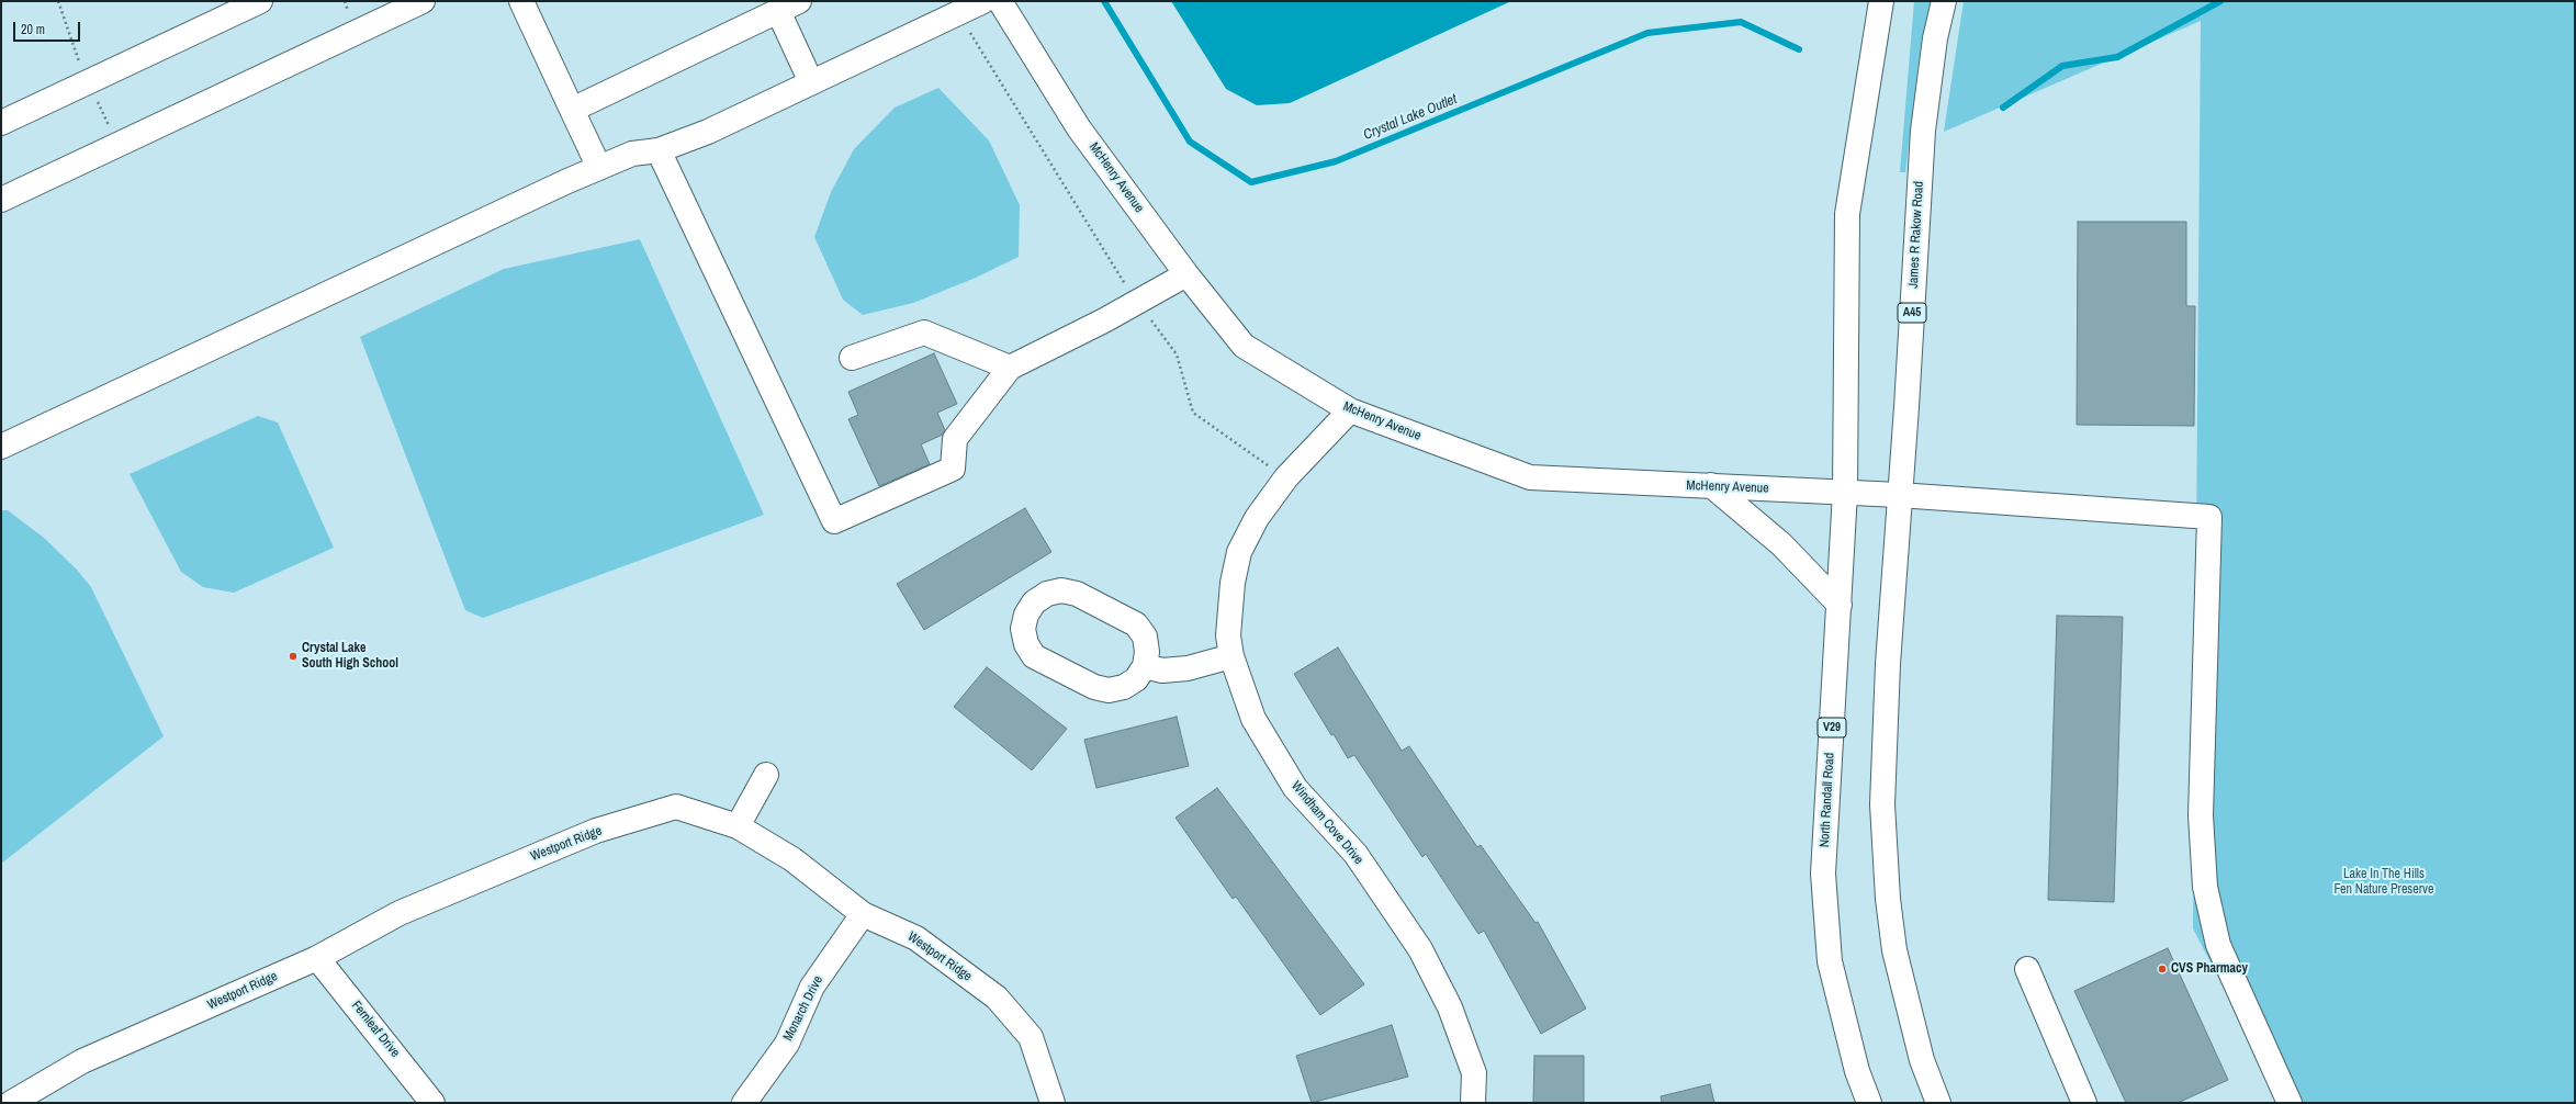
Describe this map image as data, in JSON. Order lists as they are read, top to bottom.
{
  "streets": {
    "street": [
      "McHenry Avenue",
      "James R Rakow Road",
      "A45",
      "V29",
      "North Randall Road",
      "Windham Cove Drive",
      "Westport Ridge",
      "Monarch Drive",
      "Fernleaf Drive"
    ]
  },
  "crossings": [
    ["McHenry Avenue", "James R Rakow Road"],
    ["McHenry Avenue", "North Randall Road"],
    ["McHenry Avenue", "Windham Cove Drive"],
    ["Westport Ridge", "Monarch Drive"],
    ["Westport Ridge", "Fernleaf Drive"]
  ],
  "water": ["Crystal Lake Outlet"],
  "parks": ["Lake In The Hills Fen Nature Preserve"],
  "places": ["Crystal Lake South High School", "CVS Pharmacy"],
  "scale_bar": "20 m"
}
